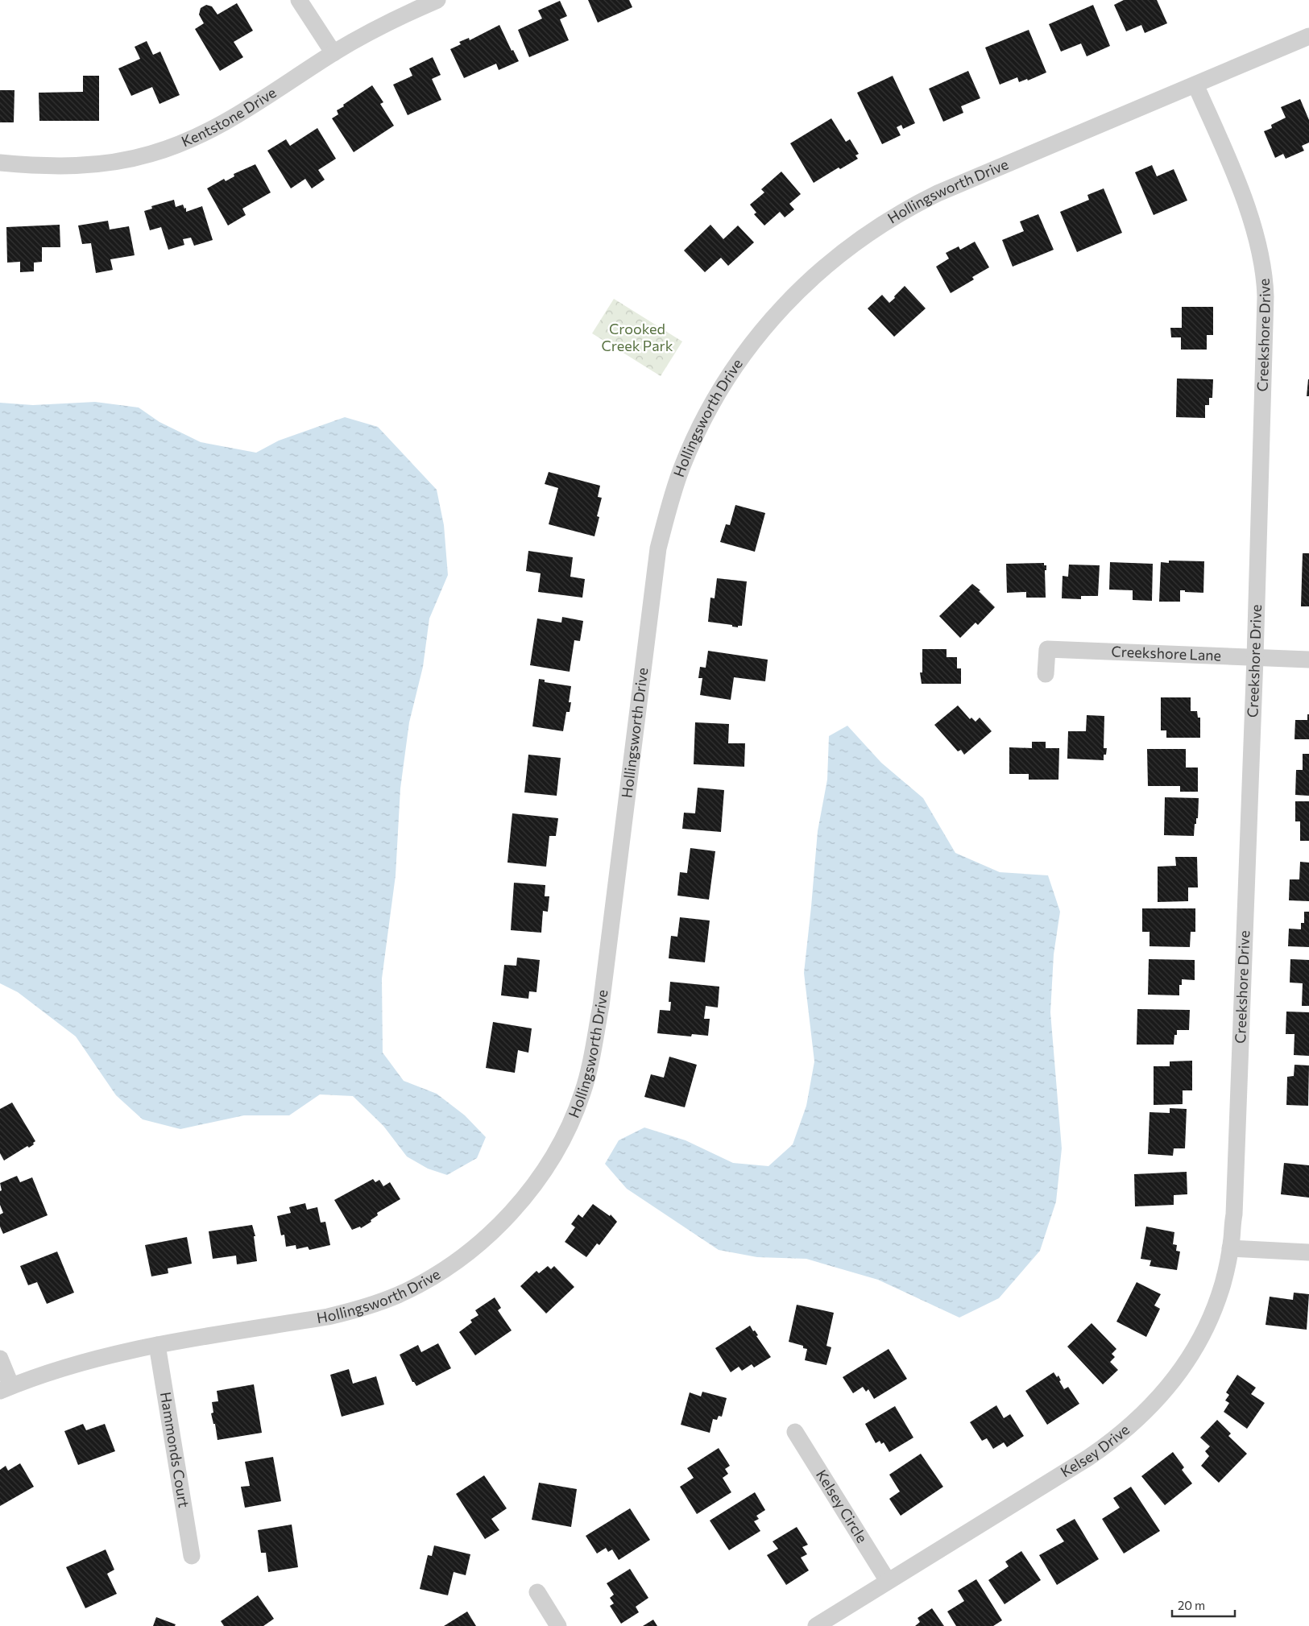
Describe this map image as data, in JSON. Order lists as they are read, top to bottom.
{
  "streets": {
    "street": [
      "Kentstone Drive",
      "Hollingsworth Drive",
      "Creekshore Drive",
      "Creekshore Lane",
      "Hammonds Court",
      "Kelsey Drive",
      "Kelsey Circle"
    ]
  },
  "crossings": [
    ["Hollingsworth Drive", "Creekshore Drive"],
    ["Hollingsworth Drive", "Hammonds Court"],
    ["Creekshore Drive", "Creekshore Lane"],
    ["Creekshore Drive", "Kelsey Drive"],
    ["Kelsey Drive", "Kelsey Circle"]
  ],
  "parks": ["Crooked Creek Park"],
  "scale_bar": "20 m"
}
